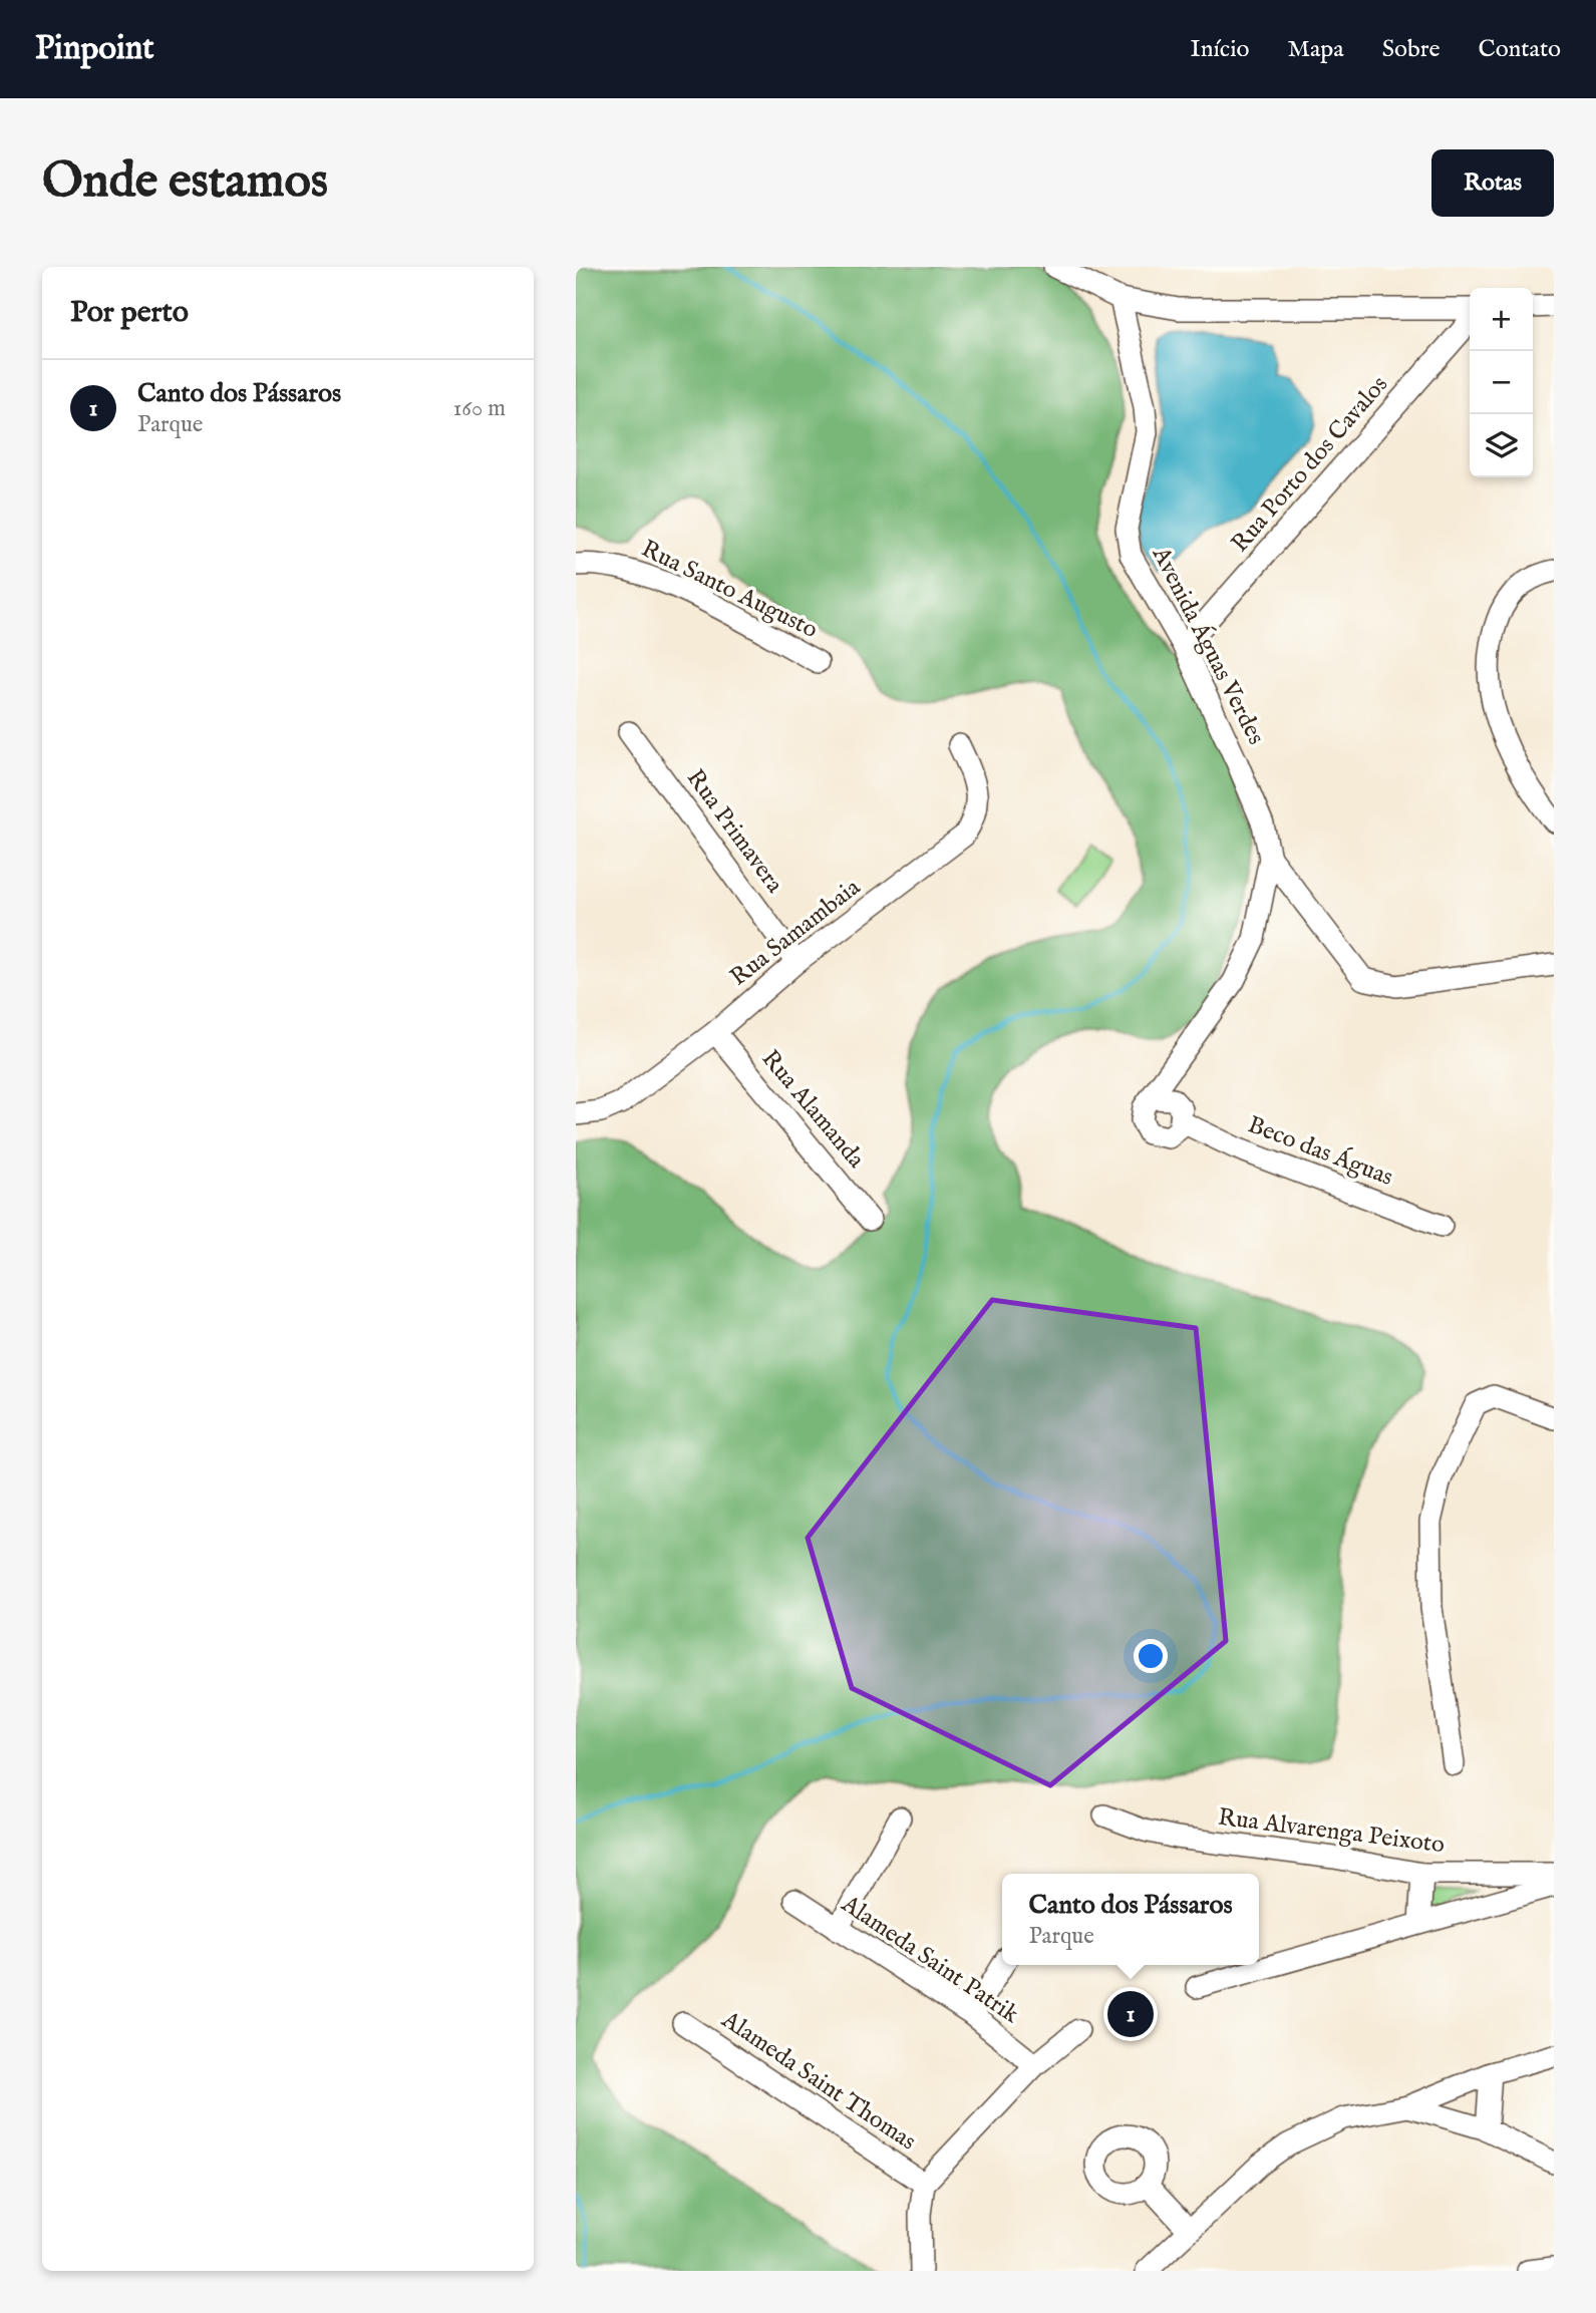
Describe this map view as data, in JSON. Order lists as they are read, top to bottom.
{
  "streets": {
    "street": [
      "Rua Porto dos Cavalos",
      "Rua Santo Augusto",
      "Avenida Águas Verdes",
      "Rua Primavera",
      "Rua Samambaia",
      "Rua Alamanda",
      "Beco das Águas",
      "Rua Alvarenga Peixoto",
      "Alameda Saint Patrik",
      "Alameda Saint Thomas"
    ]
  },
  "crossings": [
    ["Rua Porto dos Cavalos", "Avenida Águas Verdes"],
    ["Avenida Águas Verdes", "Beco das Águas"],
    ["Rua Primavera", "Rua Samambaia"],
    ["Rua Samambaia", "Rua Alamanda"]
  ],
  "page": {
    "header": "Pinpoint",
    "nav": [
      "Início",
      "Mapa",
      "Sobre",
      "Contato"
    ],
    "buttons": "Rotas",
    "title": "Onde estamos",
    "heading": "Por perto",
    "map_buttons": ["+", "−"],
    "list": [
      {
        "mark": "1",
        "name": "Canto dos Pássaros",
        "note": "Parque",
        "value": "160 m"
      }
    ],
    "popup": ["Canto dos Pássaros", "Parque"],
    "pins": "1"
  }
}
